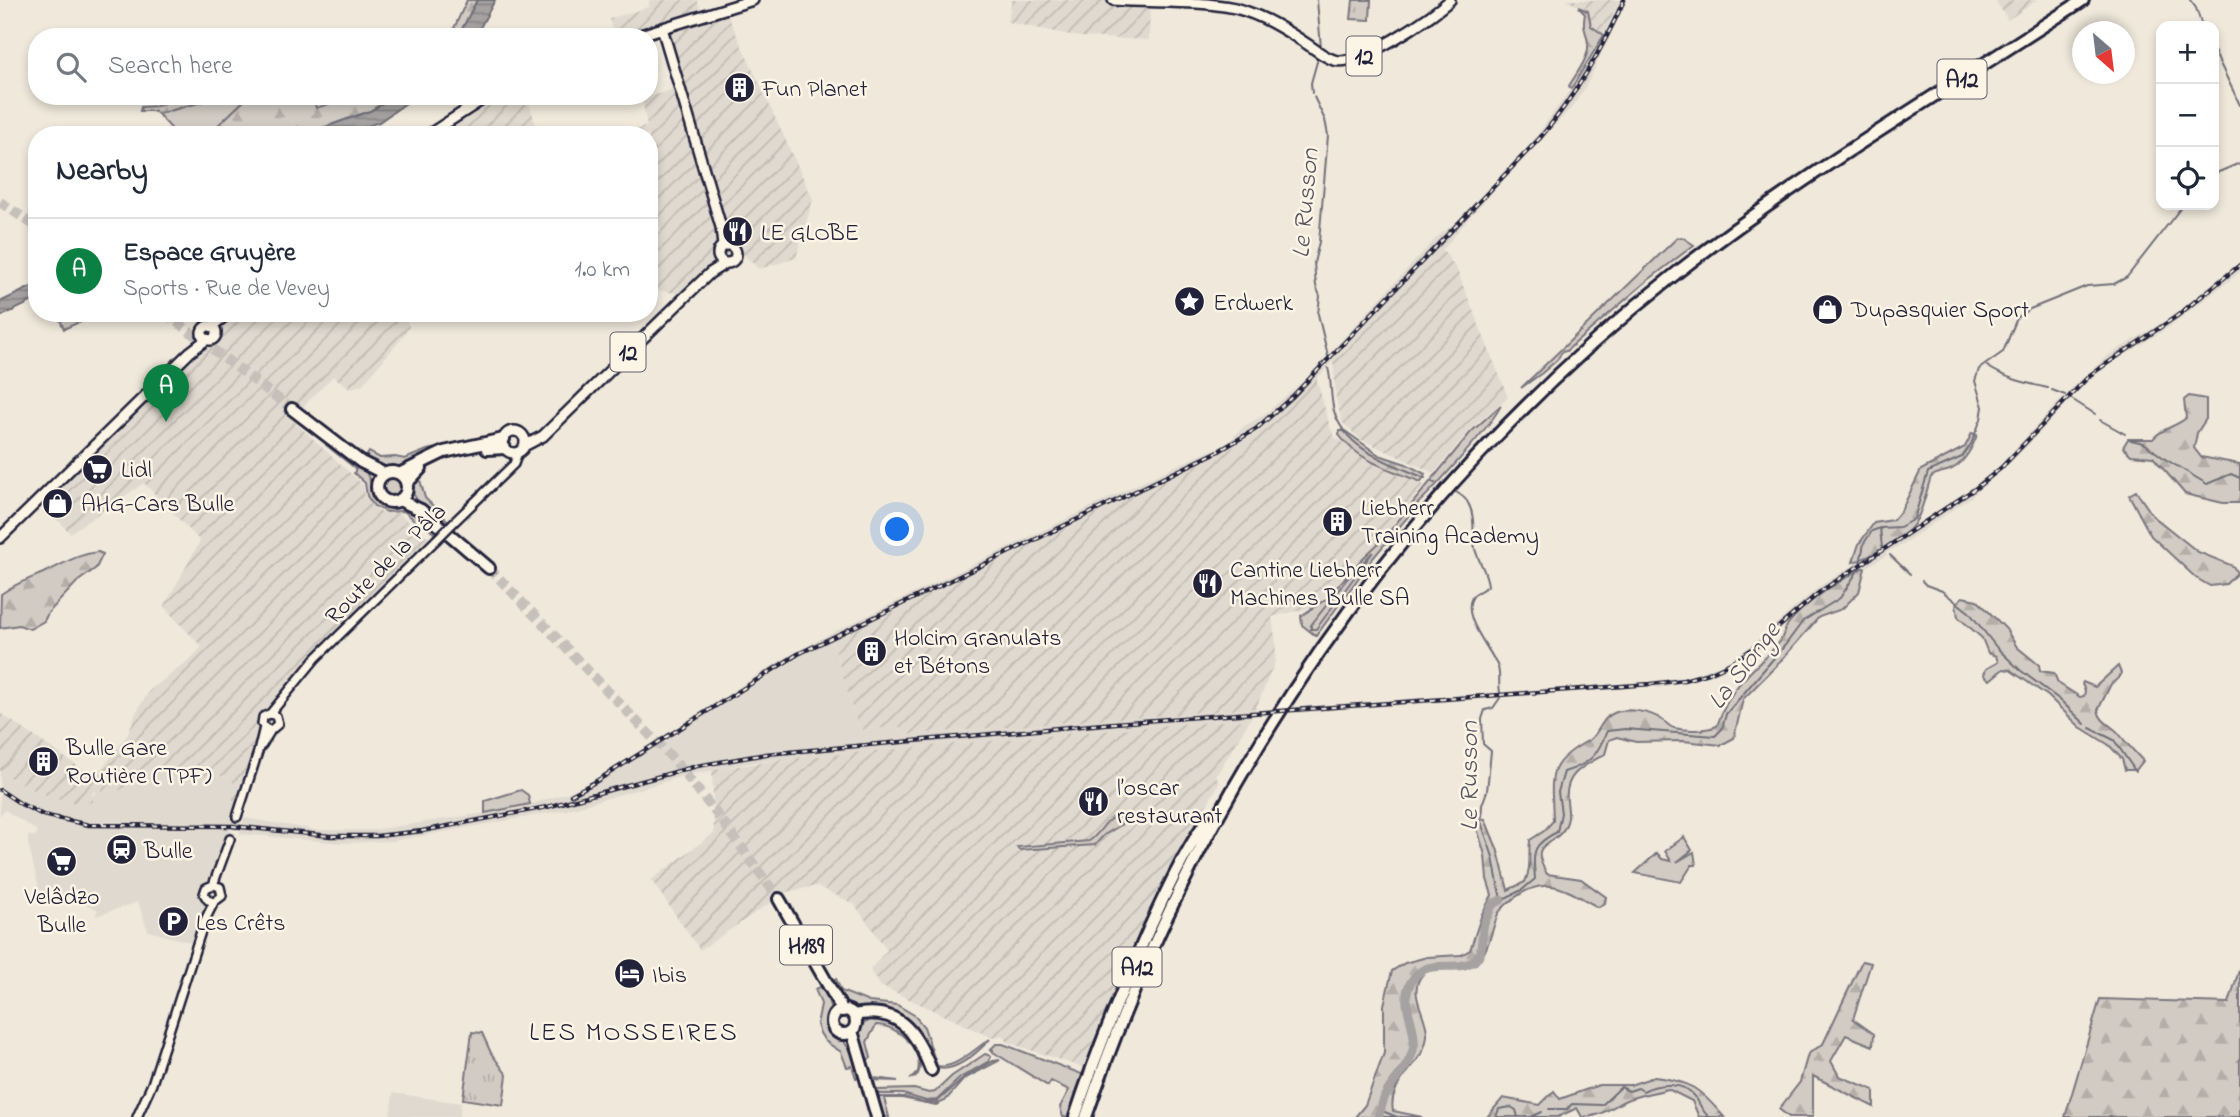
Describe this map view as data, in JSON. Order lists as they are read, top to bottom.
{
  "streets": {
    "highway": ["12", "A12", "H189"],
    "street": ["Route de la Pâla"]
  },
  "crossings": [
    ["12", "Route de la Pâla"]
  ],
  "districts": ["LES MOSSEIRES"],
  "water": ["Le Russon", "La Sionge"],
  "places": {
    "building": [
      "Fun Planet",
      "Liebherr Training Academy",
      "Holcim Granulats et Bétons",
      "Bulle Gare Routière (TPF)"
    ],
    "restaurant": ["LE GLOBE", "Cantine Liebherr Machines Bulle SA", "l’oscar restaurant"],
    "place": ["Erdwerk"],
    "shop": ["Dupasquier Sport", "AHG-Cars Bulle"],
    "supermarket": ["Lidl", "Velâdzo Bulle"],
    "station": ["Bulle"],
    "parking": ["Les Crêts"],
    "hotel": ["Ibis"]
  },
  "north": "bottom right",
  "page": {
    "map_buttons": ["+", "−"],
    "search": "Search here",
    "heading": "Nearby",
    "list": [
      {
        "mark": "A",
        "name": "Espace Gruyère",
        "note": "Sports · Rue de Vevey",
        "value": "1.0 km"
      }
    ],
    "pins": "A"
  }
}
